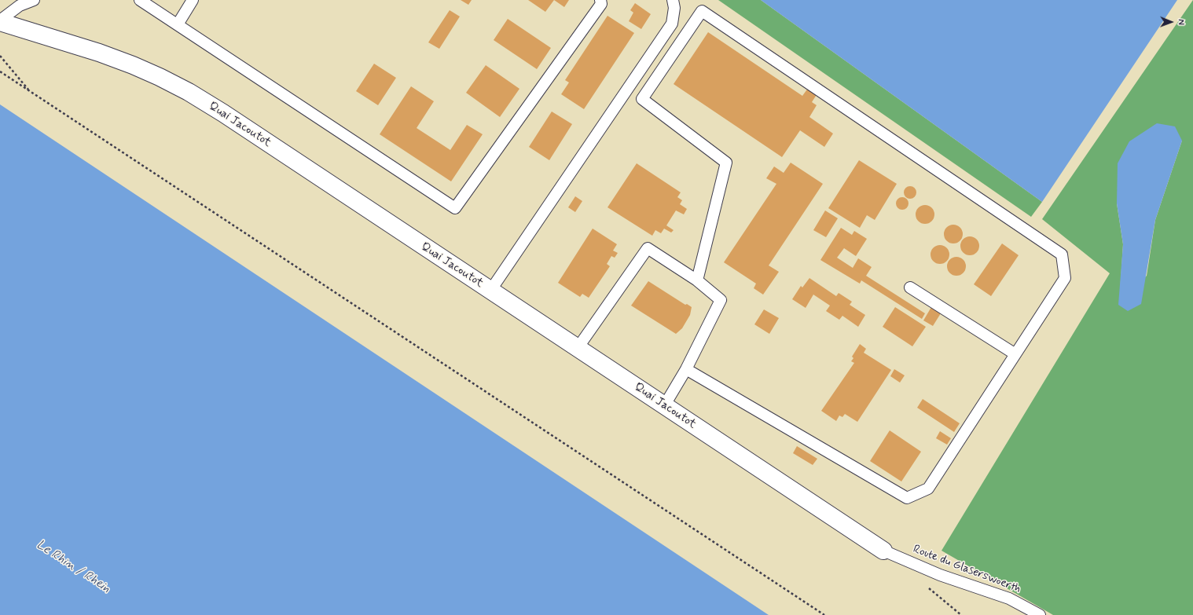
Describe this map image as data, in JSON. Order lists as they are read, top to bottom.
{
  "streets": {
    "street": ["Quai Jacoutot"],
    "lane": ["Route du Glaserswoerth"]
  },
  "crossings": [
    ["Quai Jacoutot", "Route du Glaserswoerth"]
  ],
  "water": ["Le Rhin / Rhein"],
  "north": "right"
}
